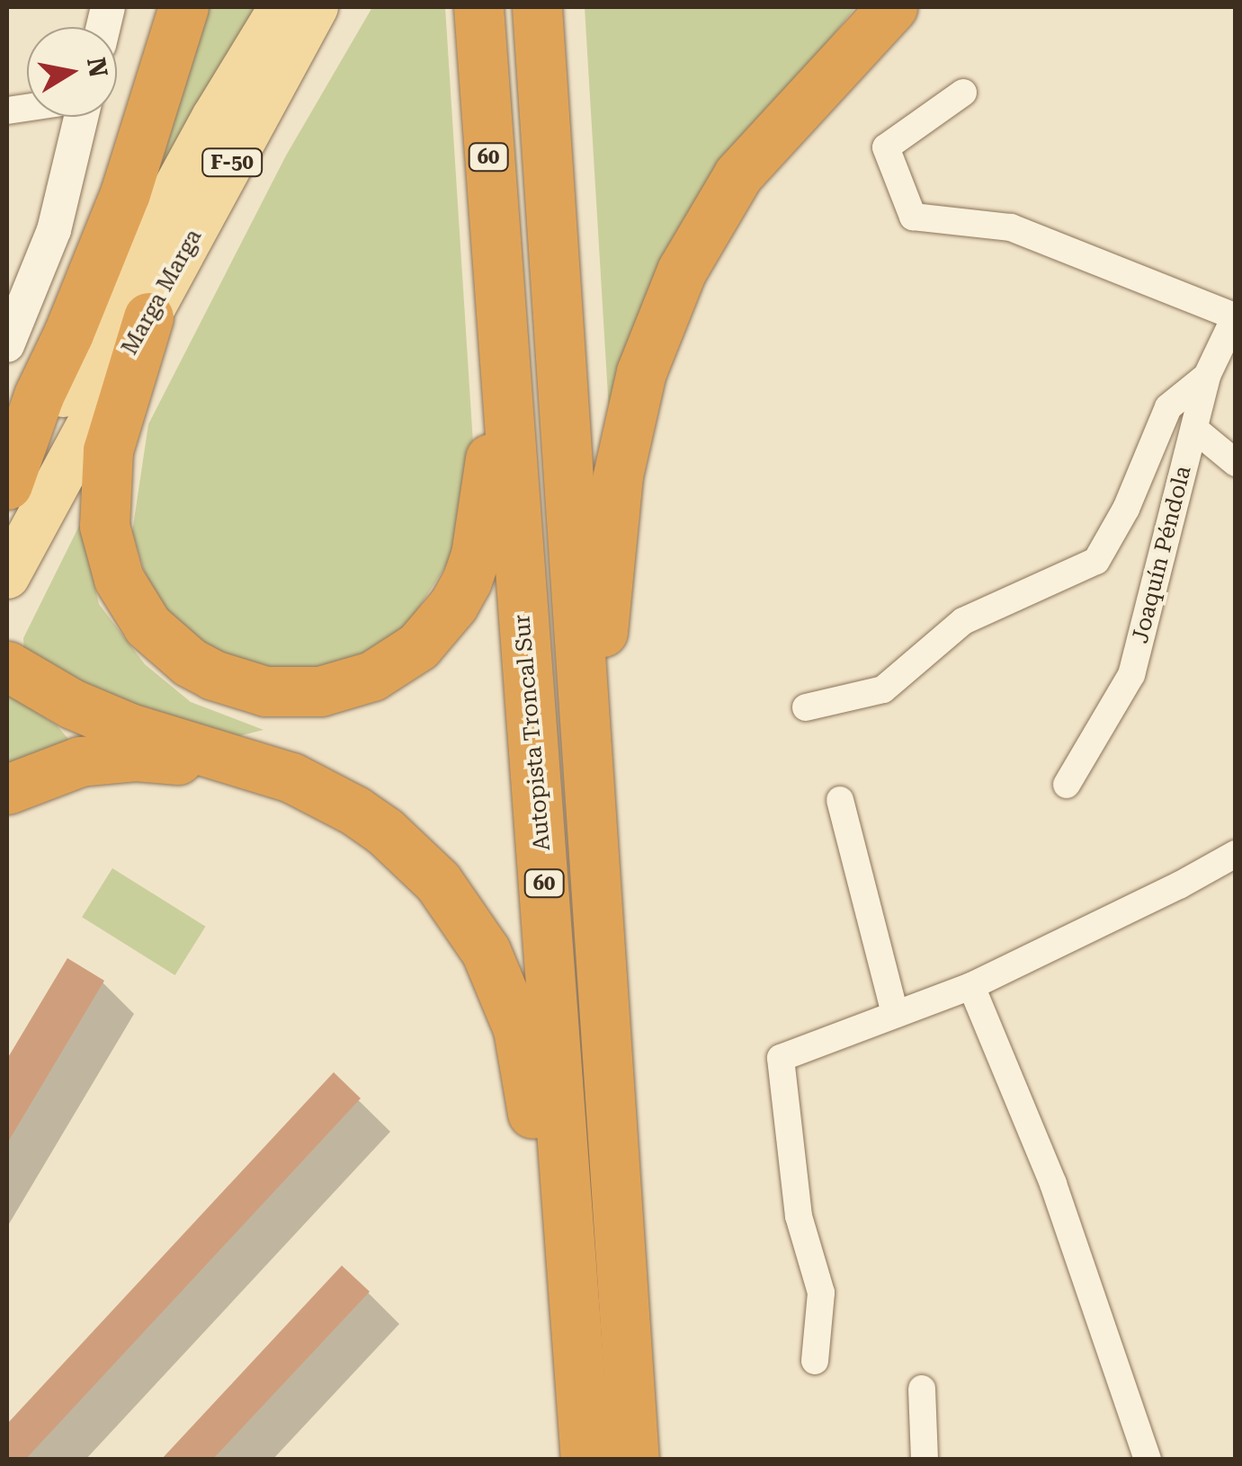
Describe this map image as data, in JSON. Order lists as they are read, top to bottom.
{
  "streets": {
    "highway": ["60", "Autopista Troncal Sur"],
    "main road": ["F-50", "Marga Marga"],
    "street": ["Joaquín Péndola"]
  },
  "north": "right"
}
